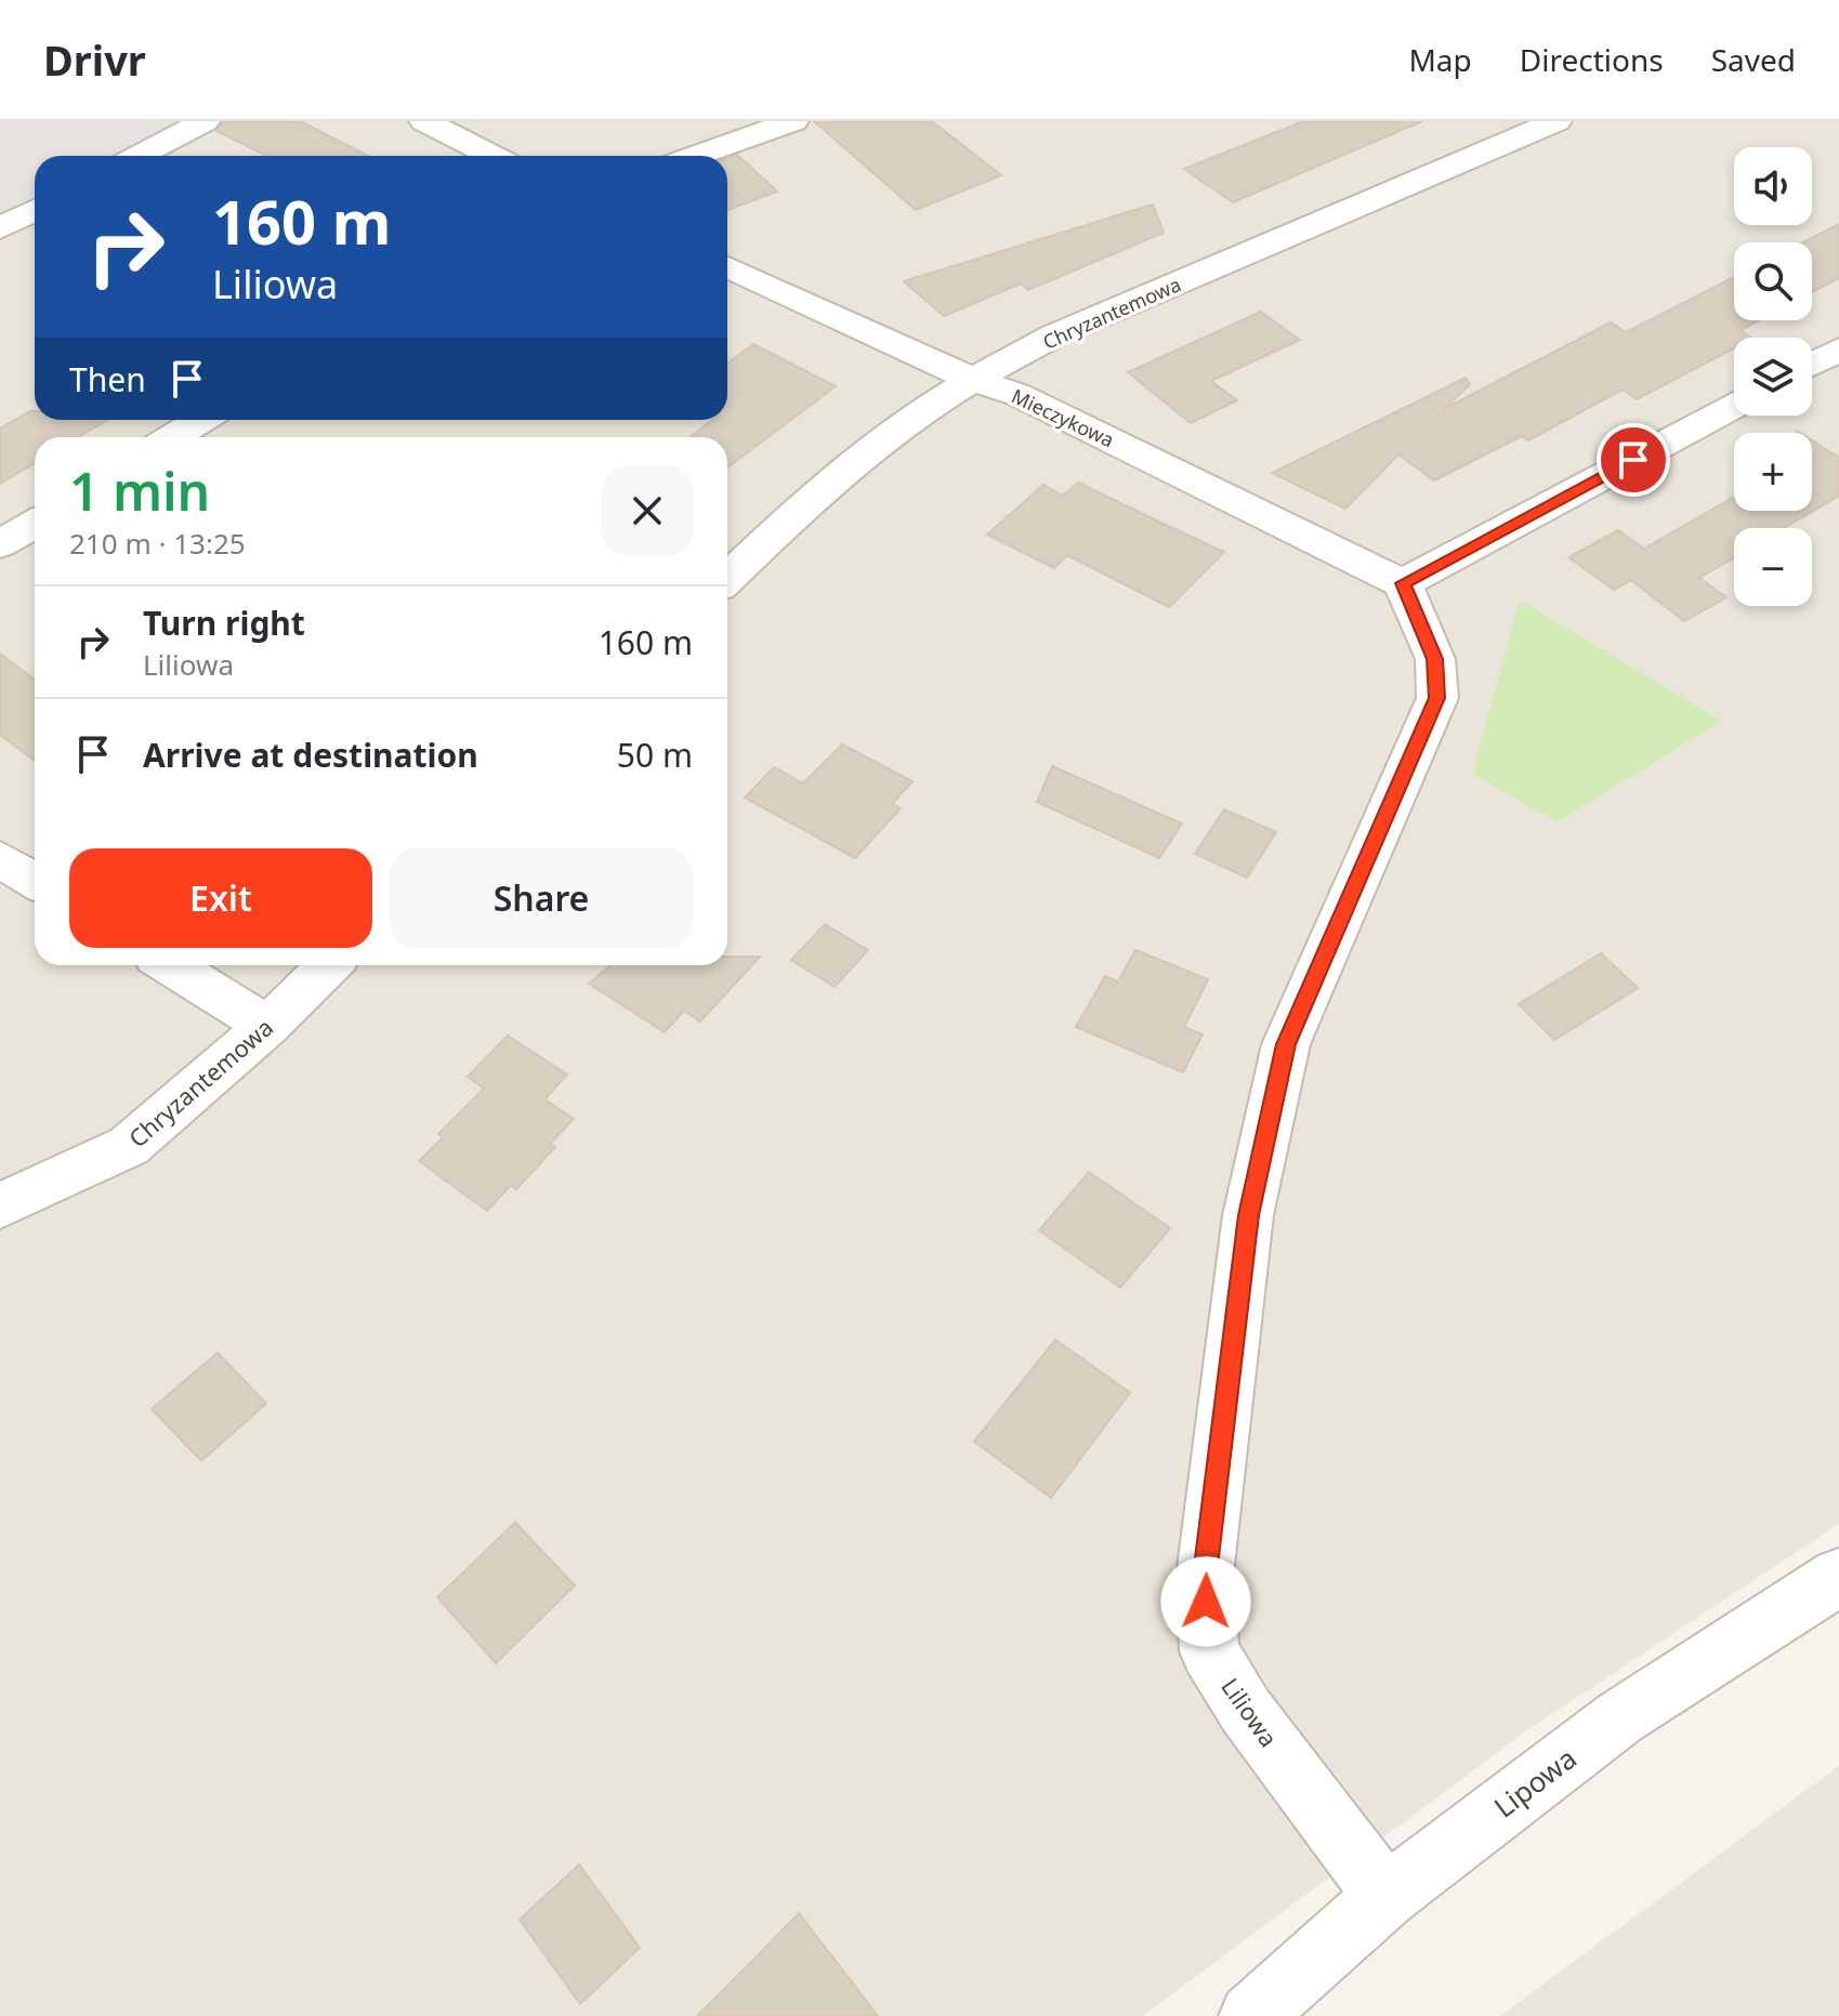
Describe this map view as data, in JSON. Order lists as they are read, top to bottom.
{
  "streets": {
    "street": [
      "Chryzantemowa",
      "Mieczykowa",
      "Liliowa",
      "Lipowa"
    ]
  },
  "crossings": [
    ["Chryzantemowa", "Mieczykowa"],
    ["Mieczykowa", "Liliowa"],
    ["Liliowa", "Lipowa"]
  ],
  "page": {
    "header": "Drivr",
    "nav": ["Map", "Directions", "Saved"],
    "map_buttons": ["+", "−"],
    "turn": ["160 m", "Liliowa"],
    "then": "Then",
    "heading": ["1 min", "210 m · 13:25"],
    "list": [
      {
        "name": "Turn right",
        "note": "Liliowa",
        "value": "160 m"
      },
      {
        "name": "Arrive at destination",
        "value": "50 m"
      }
    ],
    "buttons": ["Exit", "Share"]
  }
}
